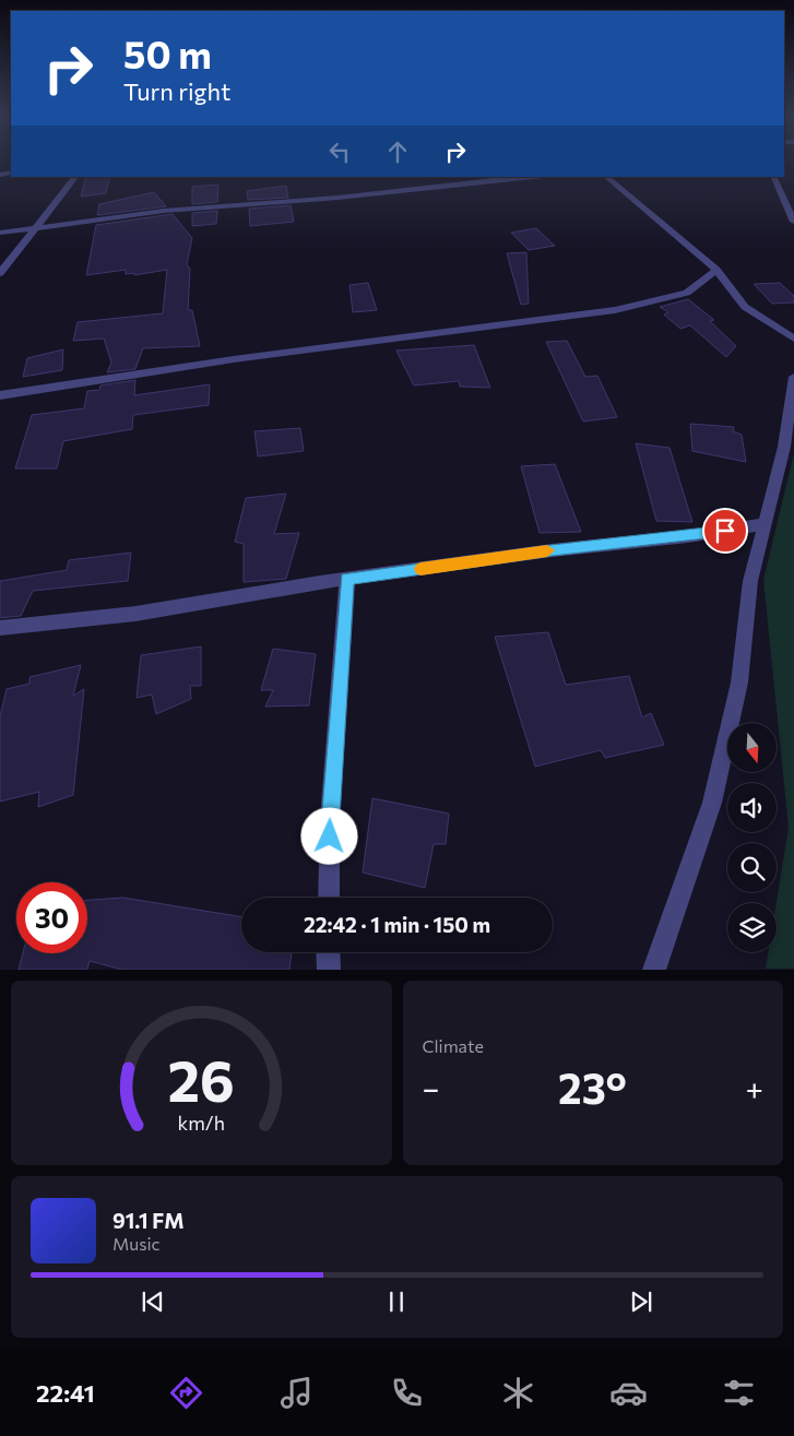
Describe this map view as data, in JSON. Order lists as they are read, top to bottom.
{
  "north": "bottom",
  "page": {
    "turn": ["50 m", "Turn right"],
    "limit": "30",
    "trip": "22:42 · 1 min · 150 m",
    "tile": "Climate",
    "heat": ["−", "23°", "+"],
    "song": ["91.1 FM", "Music"],
    "tabs": "22:41",
    "gauge": ["26", "km/h"]
  }
}
